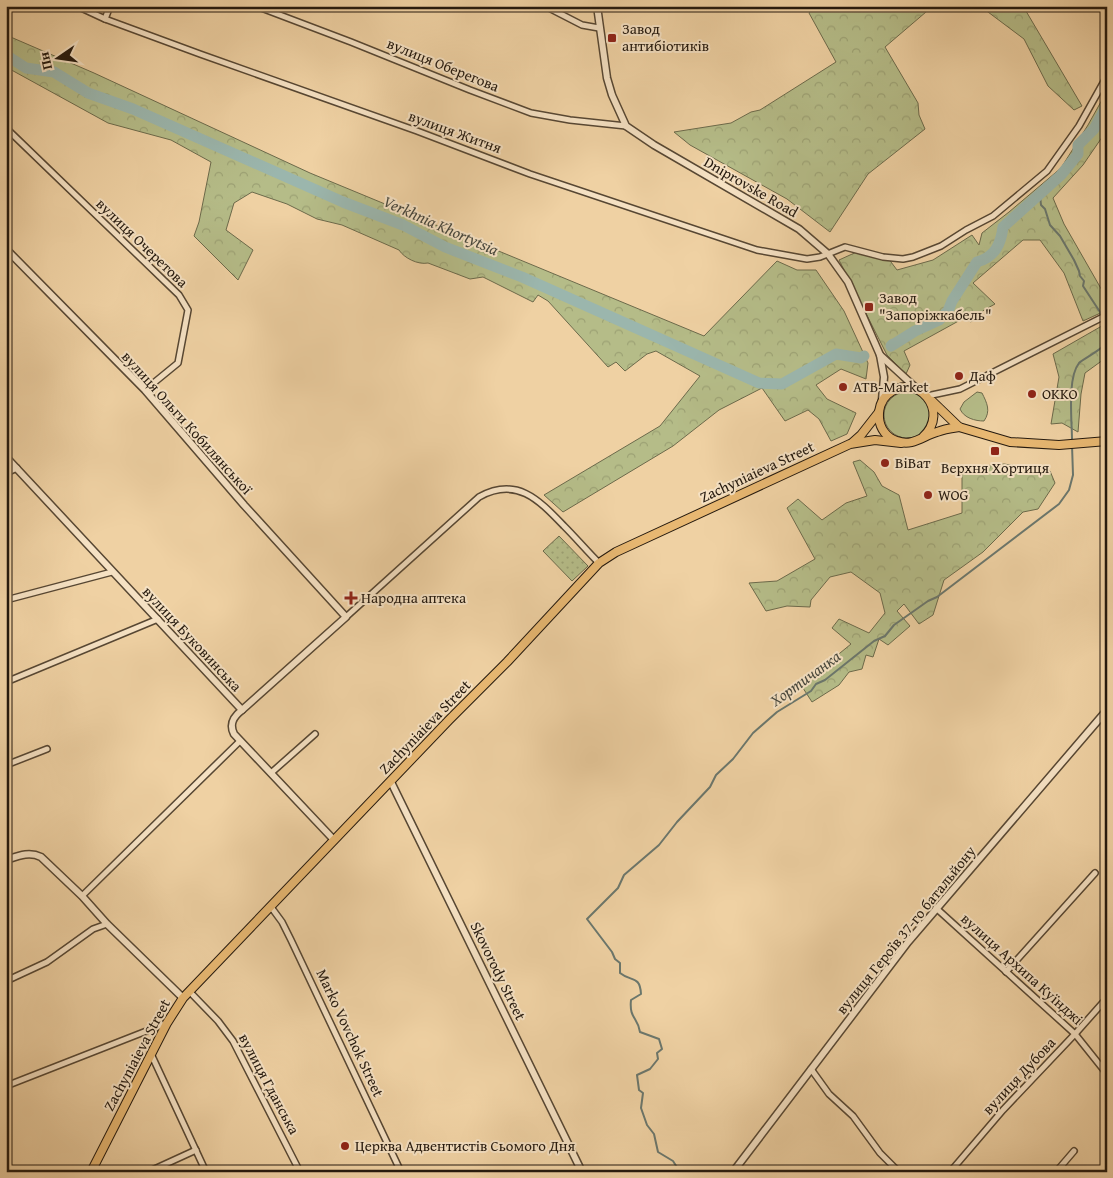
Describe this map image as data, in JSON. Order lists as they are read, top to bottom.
{
  "streets": {
    "main road": ["Zachyniaieva Street"],
    "street": [
      "вулиця Оберегова",
      "вулиця Житня",
      "Dniprovske Road",
      "вулиця Очеретова",
      "вулиця Ольги Кобилянської",
      "вулиця Буковинська",
      "вулиця Героїв 37-го батальйону",
      "вулиця Архипа Куїнджі",
      "Skovorody Street",
      "Marko Vovchok Street",
      "вулиця Дубова",
      "вулиця Гданська"
    ]
  },
  "crossings": [
    ["вулиця Оберегова", "Dniprovske Road"],
    ["вулиця Житня", "Dniprovske Road"],
    ["Dniprovske Road", "Zachyniaieva Street"],
    ["вулиця Очеретова", "вулиця Ольги Кобилянської"],
    ["Zachyniaieva Street", "вулиця Буковинська"],
    ["Zachyniaieva Street", "Skovorody Street"],
    ["Zachyniaieva Street", "Marko Vovchok Street"],
    ["Zachyniaieva Street", "вулиця Гданська"],
    ["вулиця Героїв 37-го батальйону", "вулиця Архипа Куїнджі"],
    ["вулиця Архипа Куїнджі", "вулиця Дубова"]
  ],
  "water": ["Verkhnia Khortytsia", "Хортичанка"],
  "places": {
    "transit": ["Завод антибіотиків", "Завод \"Запоріжкабель\"", "Верхня Хортиця"],
    "other": [
      "Даф",
      "ATB-Market",
      "OKKO",
      "ВіВат",
      "WOG",
      "Церква Адвентистів Сьомого Дня"
    ],
    "health": ["Народна аптека"]
  },
  "north": "left"
}
